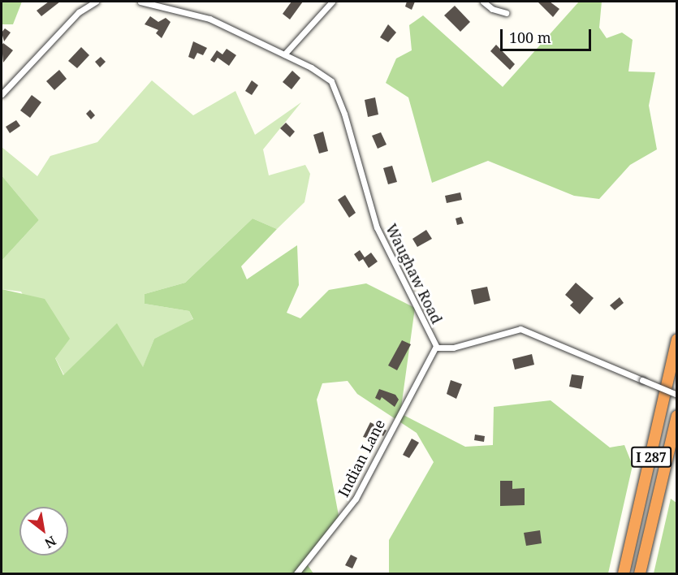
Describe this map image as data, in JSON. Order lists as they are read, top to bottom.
{
  "streets": {
    "highway": ["I 287"],
    "street": ["Waughaw Road", "Indian Lane"]
  },
  "crossings": [
    ["Waughaw Road", "Indian Lane"]
  ],
  "scale_bar": "100 m",
  "north": "bottom right"
}
